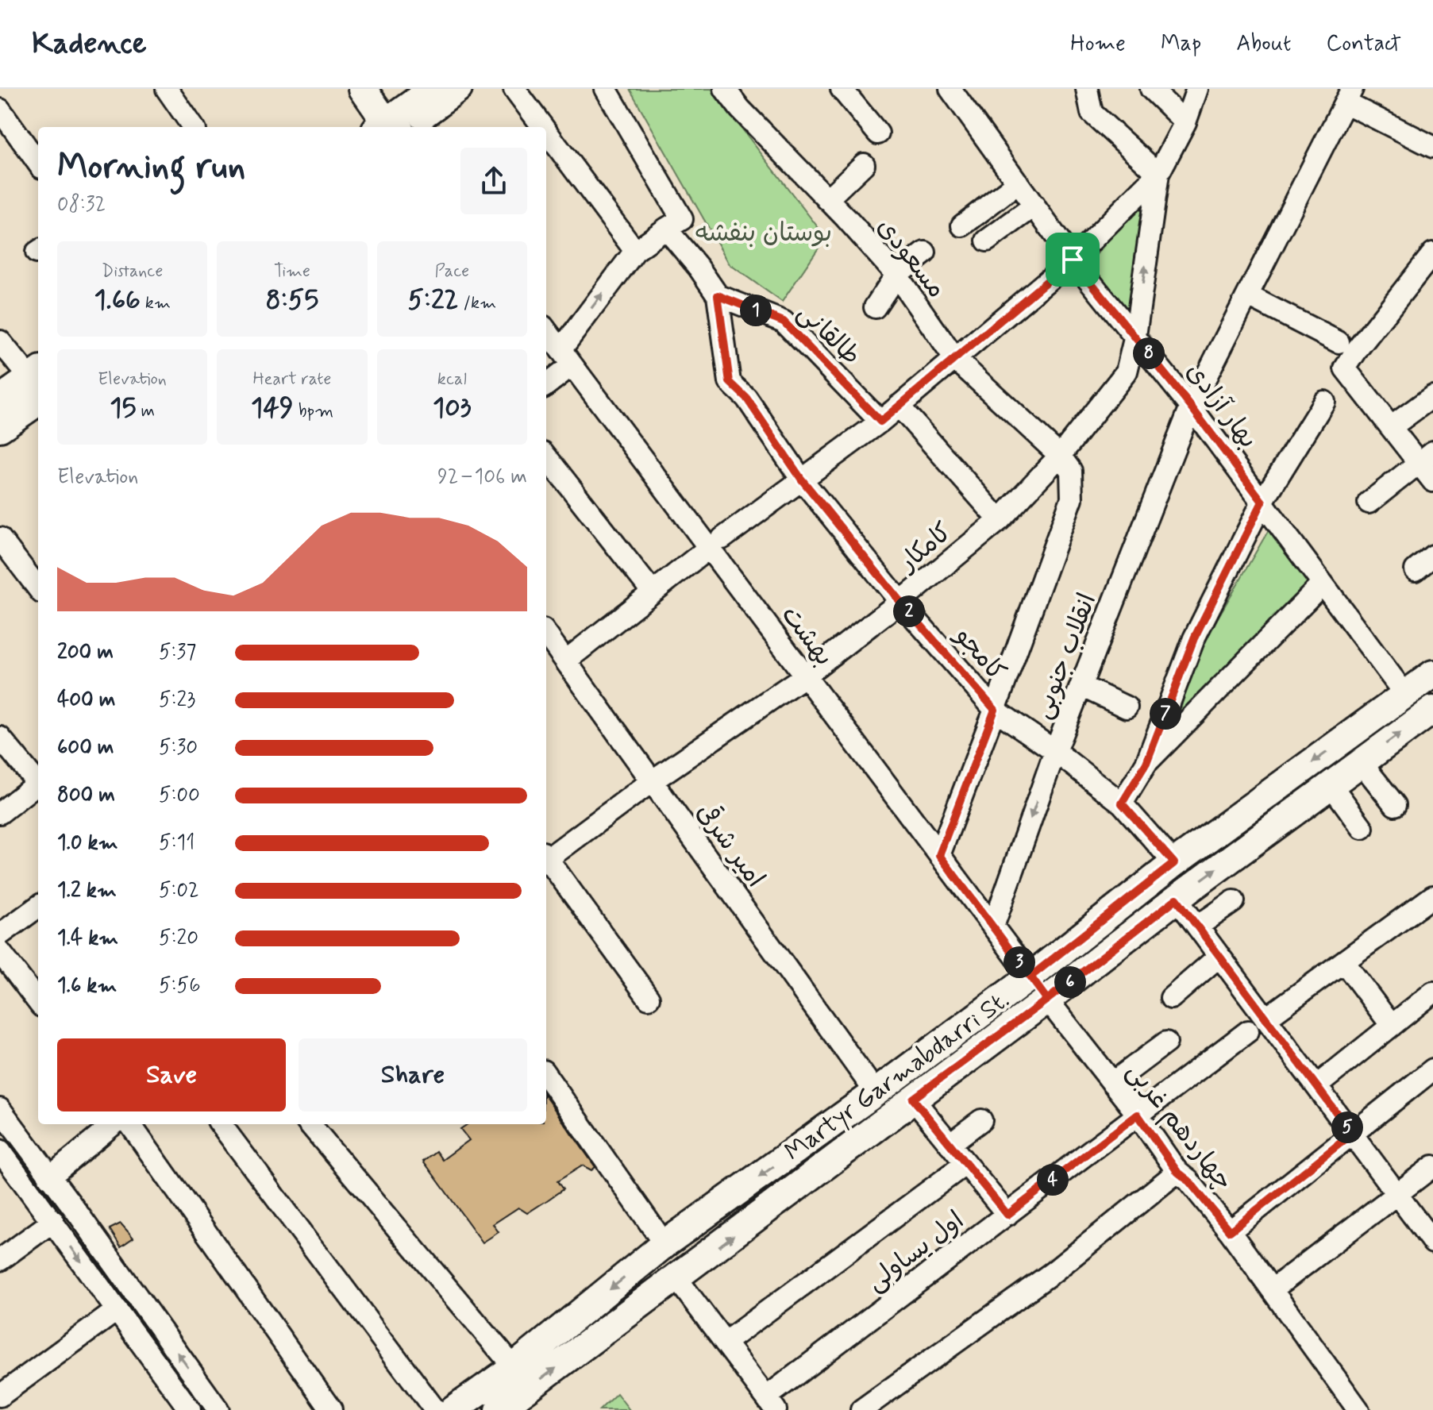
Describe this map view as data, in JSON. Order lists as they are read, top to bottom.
{
  "streets": {
    "main road": ["Martyr Garmabdarri St."],
    "street": [
      "مسعودی",
      "طالقانی",
      "بهار آزادی",
      "کامکار",
      "بهشت",
      "کامجو",
      "انقلاب جنوبی",
      "امیر شرقی",
      "چهاردهم غربی",
      "اول یساولی"
    ]
  },
  "crossings": [
    ["مسعودی", "کامکار"],
    ["طالقانی", "کامجو"],
    ["بهار آزادی", "کامکار"],
    ["بهار آزادی", "انقلاب جنوبی"],
    ["بهار آزادی", "Martyr Garmabdarri St."],
    ["کامکار", "بهشت"],
    ["کامکار", "کامجو"],
    ["کامکار", "امیر شرقی"],
    ["بهشت", "انقلاب جنوبی"],
    ["بهشت", "Martyr Garmabdarri St."],
    ["کامجو", "انقلاب جنوبی"],
    ["کامجو", "Martyr Garmabdarri St."],
    ["امیر شرقی", "Martyr Garmabdarri St."],
    ["Martyr Garmabdarri St.", "چهاردهم غربی"],
    ["چهاردهم غربی", "اول یساولی"]
  ],
  "parks": ["بوستان بنفشه"],
  "page": {
    "header": "Kadence",
    "nav": [
      "Home",
      "Map",
      "About",
      "Contact"
    ],
    "heading": ["Morning run", "08:32"],
    "stats": [
      ["Distance", "1.66 km"],
      ["Time", "8:55"],
      ["Pace", "5:22 /km"],
      ["Elevation", "15 m"],
      ["Heart rate", "149 bpm"],
      ["kcal", "103"]
    ],
    "pins": [
      "1",
      "8",
      "2",
      "7",
      "3",
      "6",
      "5",
      "4"
    ],
    "chart": ["Elevation", "92–106 m"],
    "list": [
      {
        "name": "200 m",
        "note": "5:37"
      },
      {
        "name": "400 m",
        "note": "5:23"
      },
      {
        "name": "600 m",
        "note": "5:30"
      },
      {
        "name": "800 m",
        "note": "5:00"
      },
      {
        "name": "1.0 km",
        "note": "5:11"
      },
      {
        "name": "1.2 km",
        "note": "5:02"
      },
      {
        "name": "1.4 km",
        "note": "5:20"
      },
      {
        "name": "1.6 km",
        "note": "5:56"
      }
    ],
    "buttons": ["Save", "Share"]
  }
}
